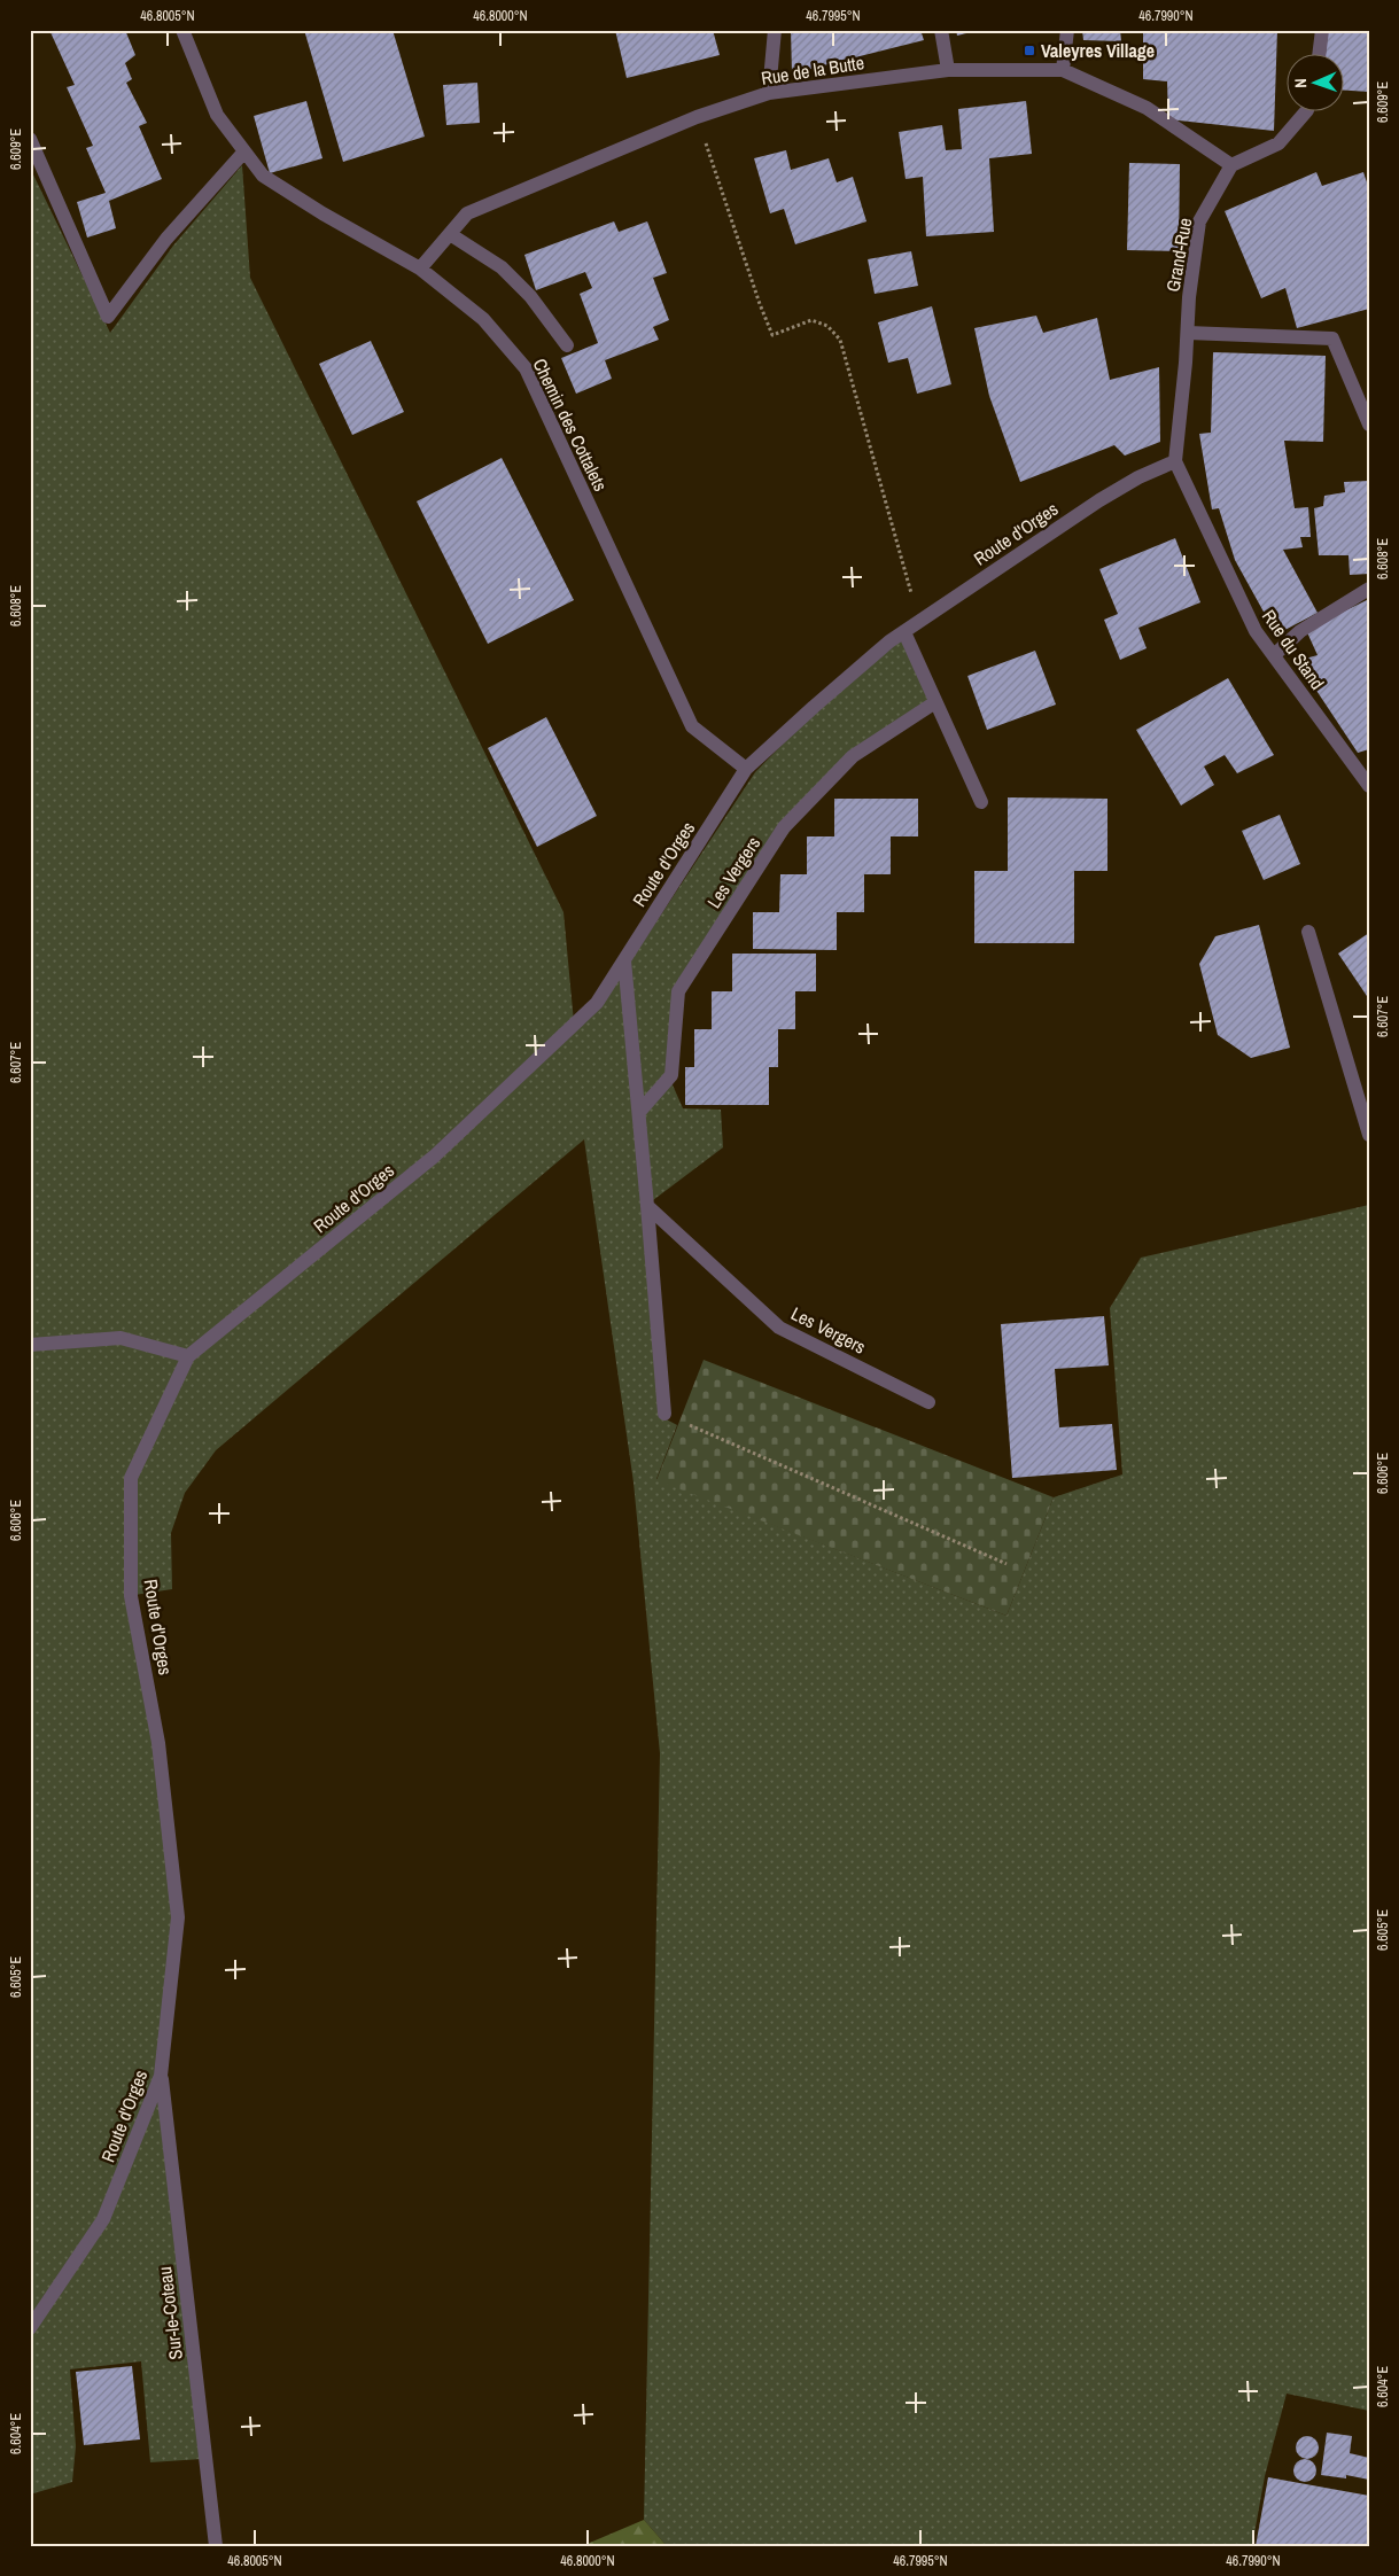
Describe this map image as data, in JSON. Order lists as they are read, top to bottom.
{
  "streets": {
    "street": [
      "Rue de la Butte",
      "Grand-Rue",
      "Chemin des Cottalets",
      "Route d'Orges",
      "Rue du Stand",
      "Les Vergers",
      "Sur-le-Coteau"
    ]
  },
  "crossings": [
    ["Rue de la Butte", "Grand-Rue"],
    ["Rue de la Butte", "Chemin des Cottalets"],
    ["Grand-Rue", "Route d'Orges"],
    ["Grand-Rue", "Rue du Stand"],
    ["Chemin des Cottalets", "Route d'Orges"],
    ["Route d'Orges", "Rue du Stand"],
    ["Route d'Orges", "Sur-le-Coteau"]
  ],
  "places": {
    "transit": ["Valeyres Village"]
  },
  "north": "left",
  "coordinates": [
    "46.8005°N",
    "46.8000°N",
    "46.7995°N",
    "46.7990°N",
    "6.609°E",
    "6.608°E",
    "6.607°E",
    "6.606°E",
    "6.605°E",
    "6.604°E"
  ]
}
